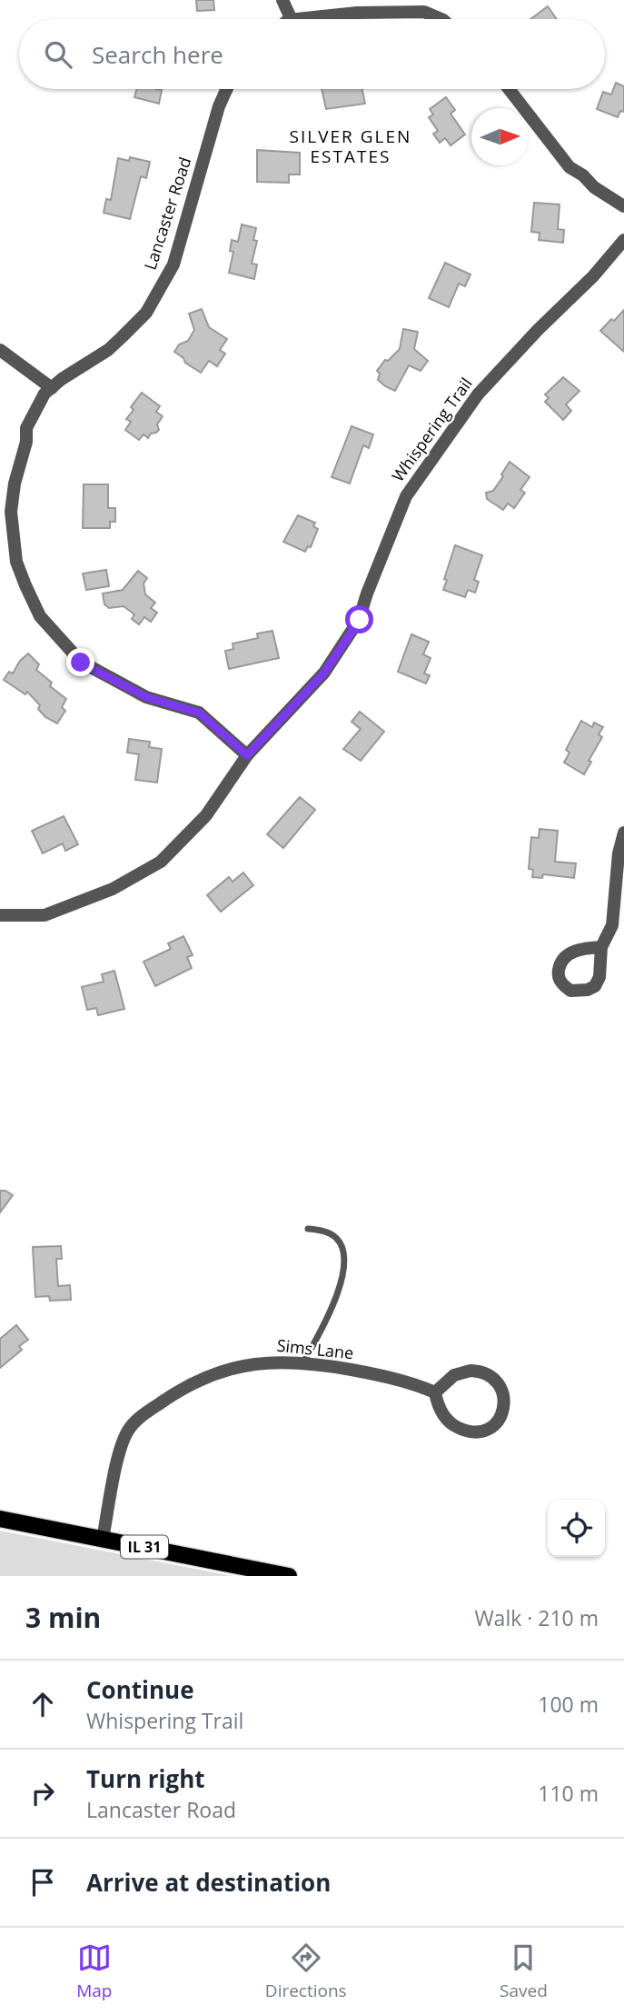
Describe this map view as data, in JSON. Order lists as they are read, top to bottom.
{
  "streets": {
    "main road": ["IL 31"],
    "street": ["Lancaster Road", "Whispering Trail", "Sims Lane"]
  },
  "crossings": [
    ["Lancaster Road", "Whispering Trail"],
    ["Sims Lane", "IL 31"]
  ],
  "districts": ["SILVER GLEN ESTATES"],
  "north": "right",
  "page": {
    "search": "Search here",
    "heading": ["3 min", "Walk · 210 m"],
    "list": [
      ["Continue", "Whispering Trail", "100 m"],
      ["Turn right", "Lancaster Road", "110 m"],
      "Arrive at destination"
    ],
    "nav": ["Map", "Directions", "Saved"]
  }
}
